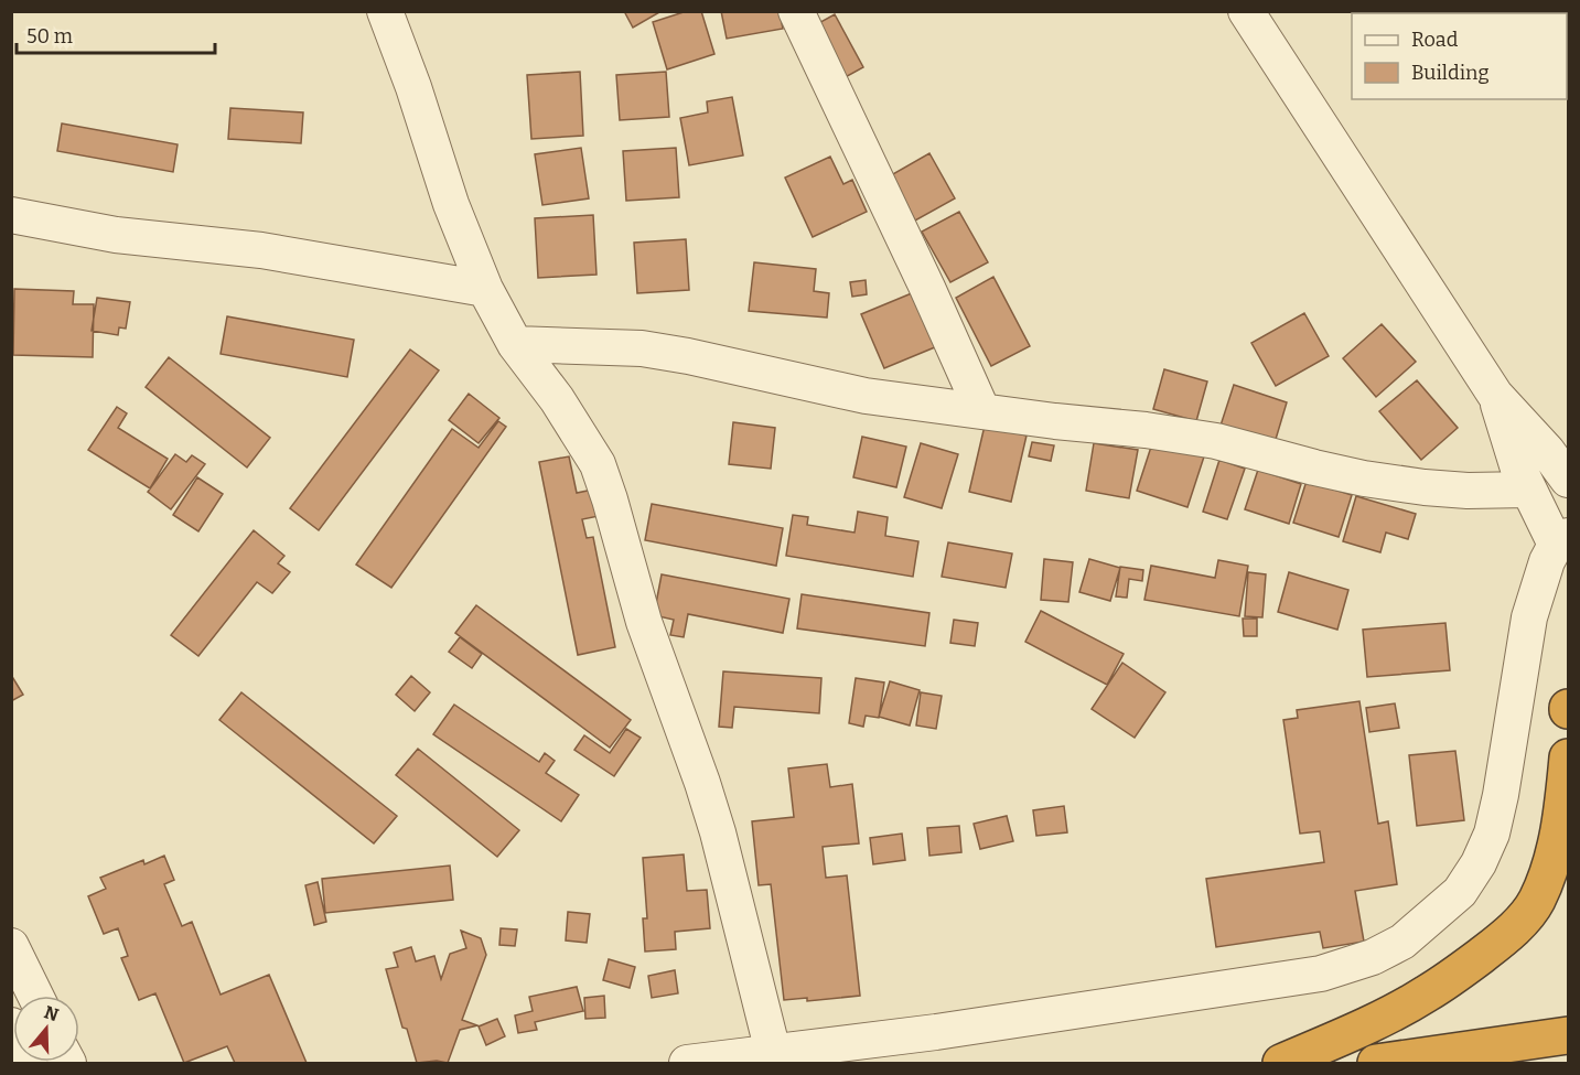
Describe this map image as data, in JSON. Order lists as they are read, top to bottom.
{
  "legend": ["Road", "Building"],
  "scale_bar": "50 m",
  "north": "top"
}
